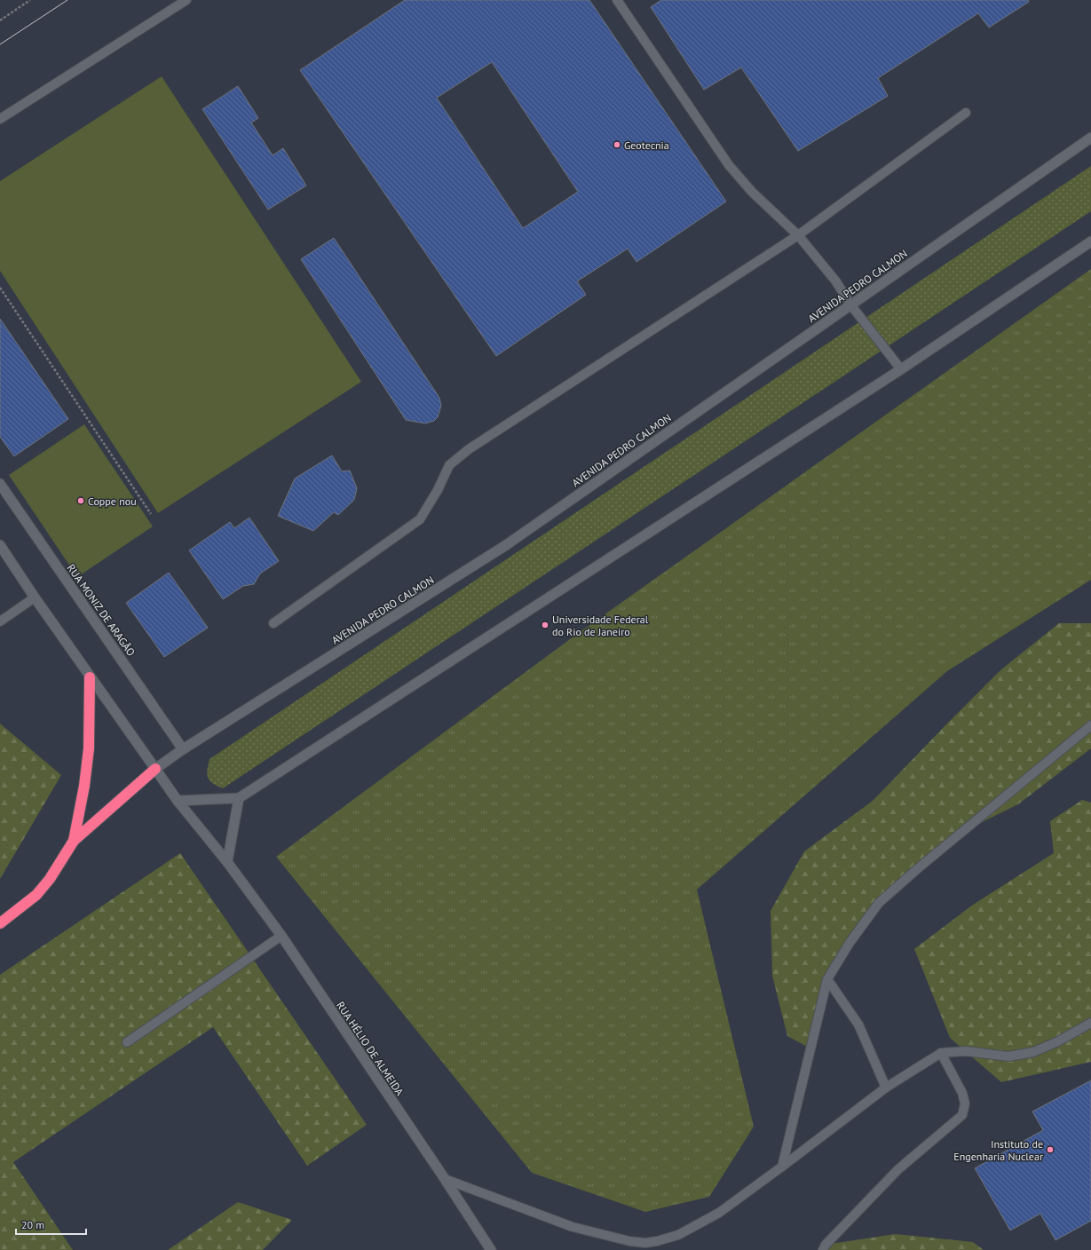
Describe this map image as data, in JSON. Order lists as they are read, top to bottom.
{
  "streets": {
    "street": ["AVENIDA PEDRO CALMON", "RUA MONIZ DE ARAGÃO", "RUA HÉLIO DE ALMEIDA"]
  },
  "crossings": [
    ["AVENIDA PEDRO CALMON", "RUA MONIZ DE ARAGÃO"],
    ["AVENIDA PEDRO CALMON", "RUA HÉLIO DE ALMEIDA"]
  ],
  "places": [
    "Geotecnia",
    "Coppe nou",
    "Universidade Federal do Rio de Janeiro",
    "Instituto de Engenharia Nuclear"
  ],
  "scale_bar": "20 m"
}
